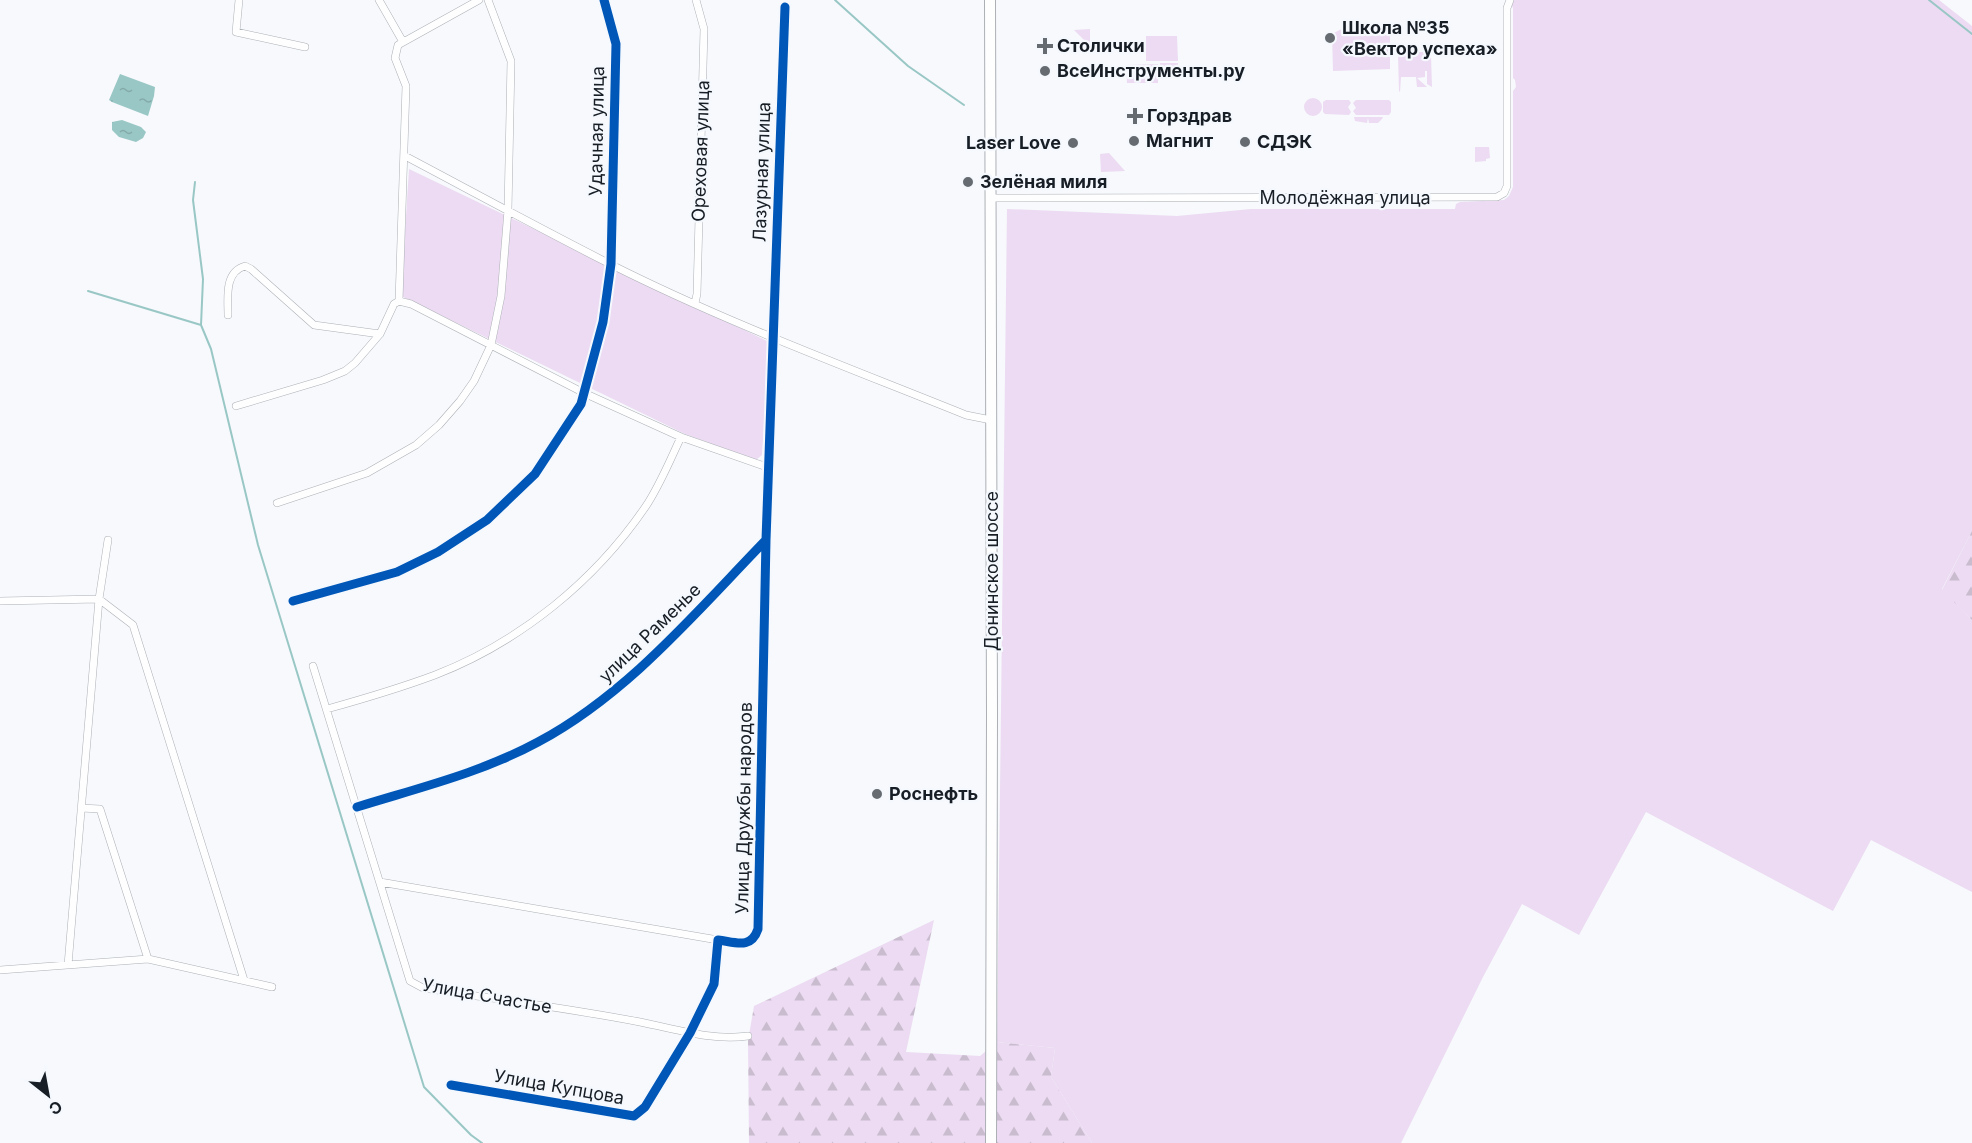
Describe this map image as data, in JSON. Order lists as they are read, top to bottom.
{
  "streets": {
    "main road": ["Донинское шоссе"],
    "street": [
      "Удачная улица",
      "Ореховая улица",
      "Лазурная улица",
      "Молодёжная улица",
      "улица Раменье",
      "Улица Дружбы народов",
      "Улица Счастье",
      "Улица Купцова"
    ]
  },
  "crossings": [
    ["Молодёжная улица", "Донинское шоссе"],
    ["улица Раменье", "Улица Дружбы народов"],
    ["улица Раменье", "Улица Счастье"],
    ["Улица Дружбы народов", "Улица Счастье"],
    ["Улица Счастье", "Улица Купцова"]
  ],
  "places": {
    "other": [
      "Школа №35 «Вектор успеха»",
      "ВсеИнструменты.ру",
      "Магнит",
      "СДЭК",
      "Laser Love",
      "Зелёная миля",
      "Роснефть"
    ],
    "health": ["Столички", "Горздрав"]
  },
  "north": "bottom right"
}
